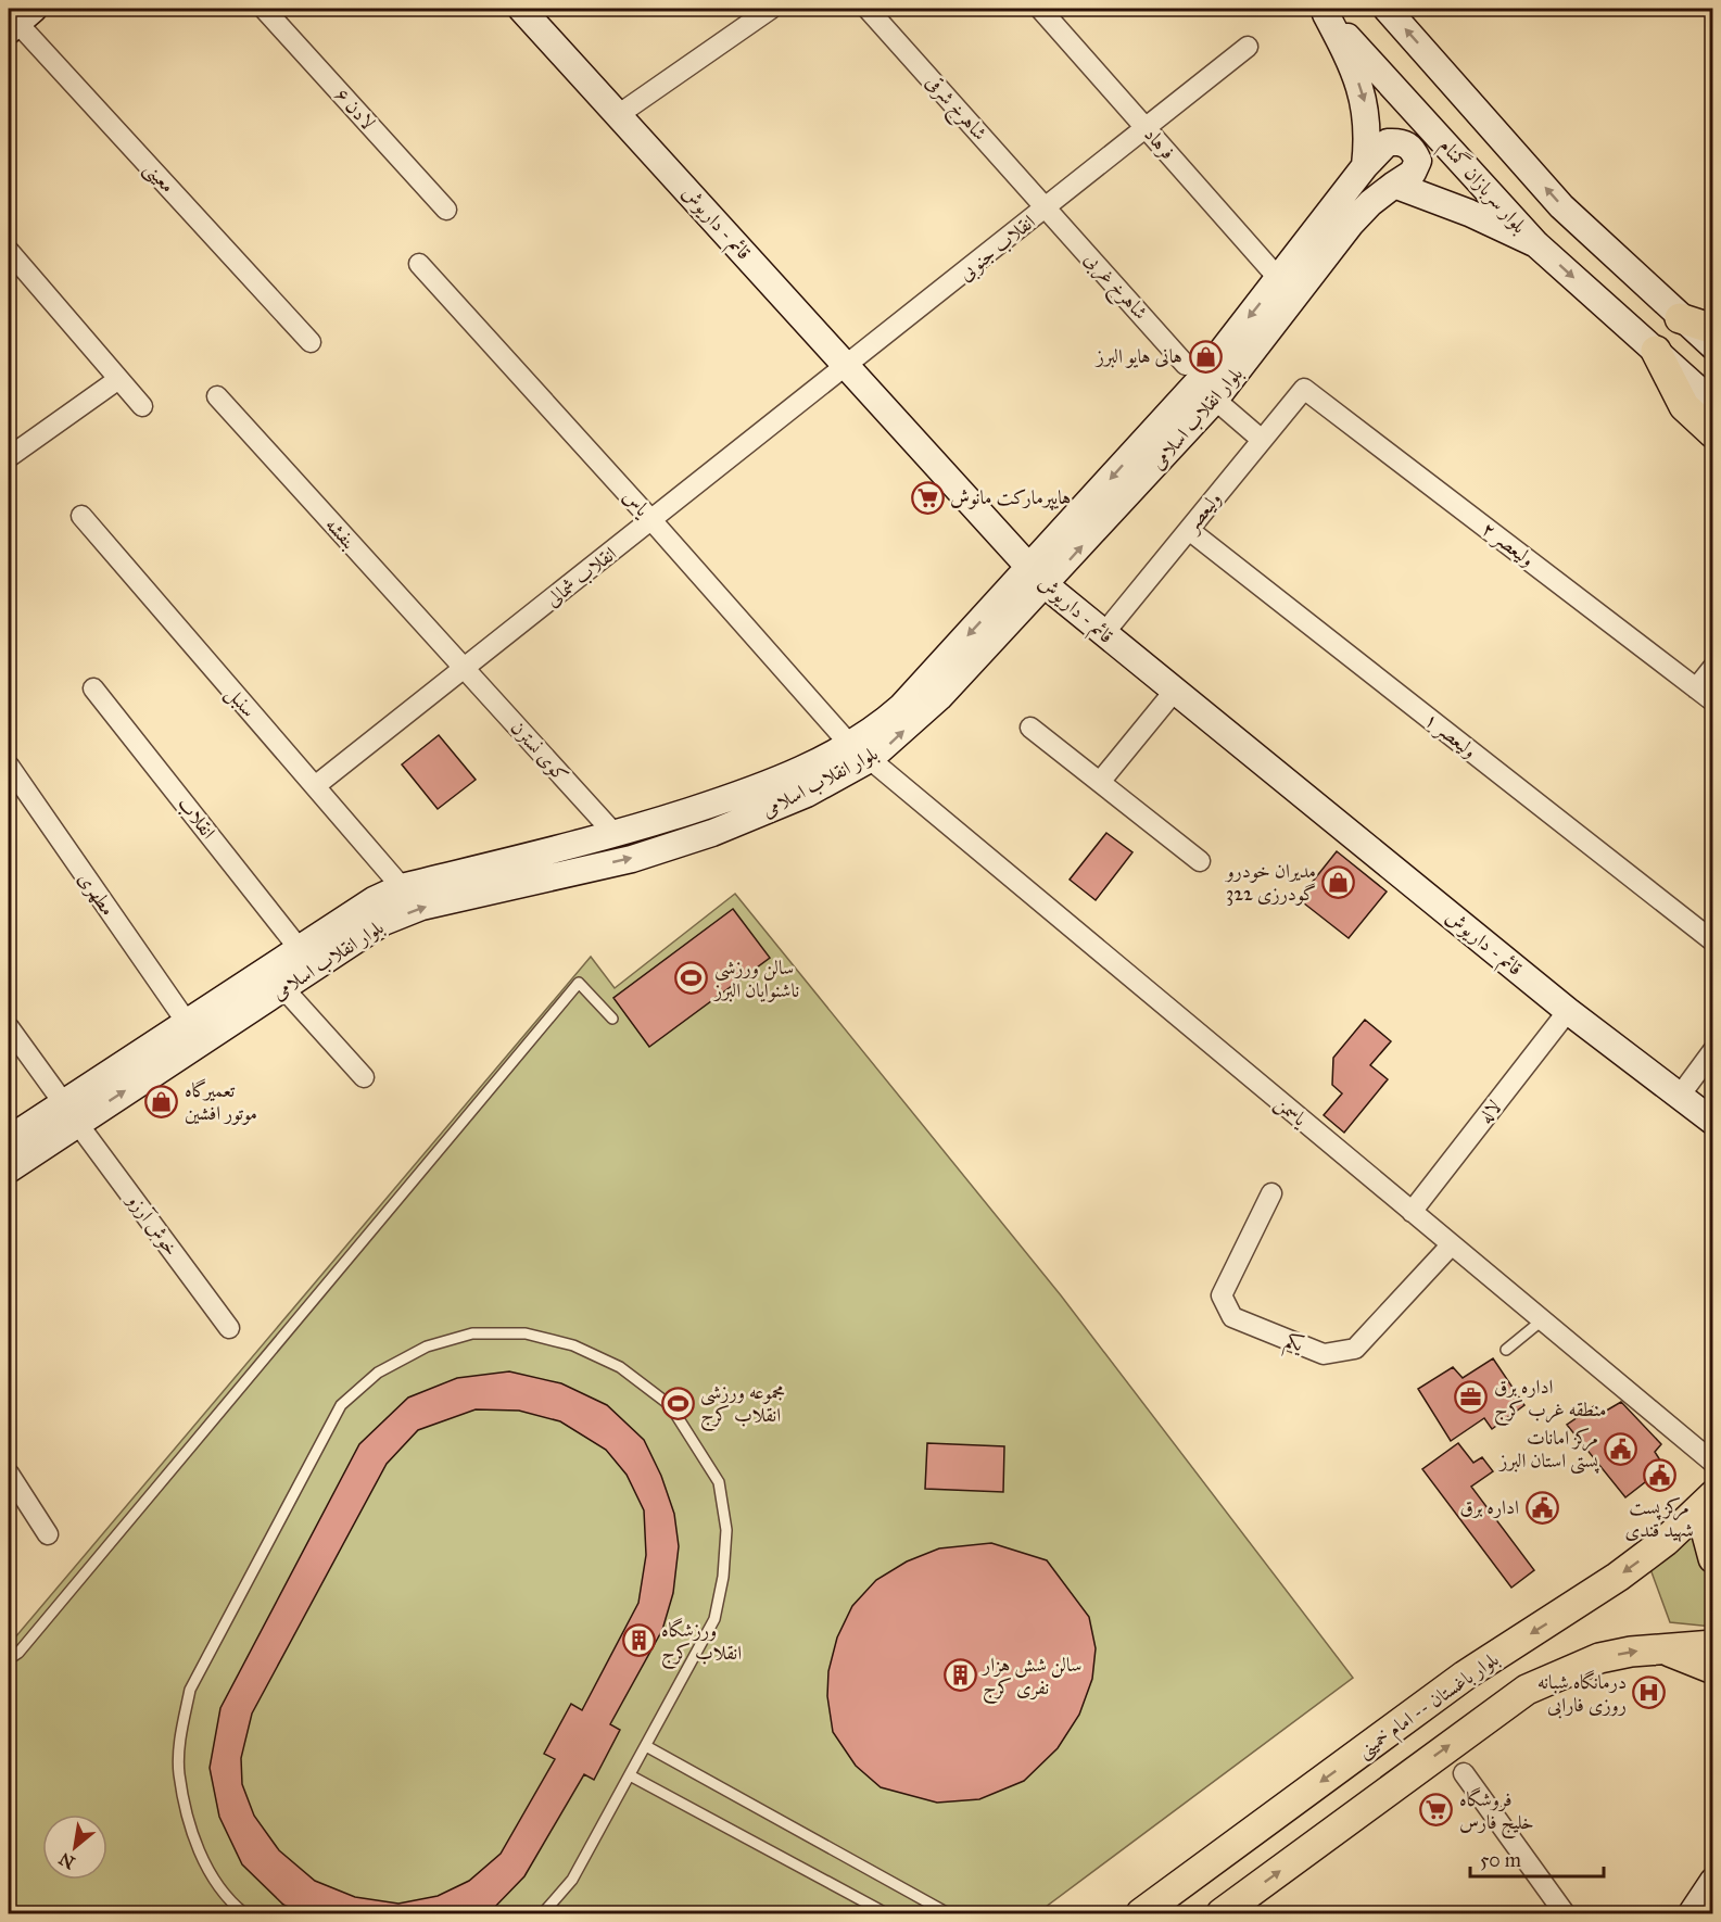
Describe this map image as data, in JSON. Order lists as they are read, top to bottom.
{
  "streets": {
    "main road": [
      "بلوار سربازان گمنام",
      "قائم - داریوش",
      "بلوار انقلاب اسلامی",
      "بلوار باغستان -- امام خمینی"
    ],
    "street": [
      "شاهرخ شرقی",
      "لادن ۶",
      "فرهاد",
      "معینی",
      "انقلاب جنوبی",
      "شاهرخ غربی",
      "یاس",
      "ولیعصر",
      "بنفشه",
      "ولیعصر ۲",
      "انقلاب شمالی",
      "سنبل",
      "ولیعصر ۱",
      "کوی نسترن",
      "انقلاب",
      "مطهری",
      "یاسمن",
      "لاله",
      "خوش آرزو",
      "یکم"
    ]
  },
  "crossings": [
    ["شاهرخ شرقی", "انقلاب جنوبی"],
    ["شاهرخ شرقی", "شاهرخ غربی"],
    ["فرهاد", "انقلاب جنوبی"],
    ["فرهاد", "بلوار انقلاب اسلامی"],
    ["بلوار سربازان گمنام", "بلوار انقلاب اسلامی"],
    ["قائم - داریوش", "انقلاب جنوبی"],
    ["قائم - داریوش", "بلوار انقلاب اسلامی"],
    ["قائم - داریوش", "ولیعصر"],
    ["قائم - داریوش", "انقلاب شمالی"],
    ["قائم - داریوش", "لاله"],
    ["انقلاب جنوبی", "شاهرخ غربی"],
    ["انقلاب جنوبی", "انقلاب شمالی"],
    ["بلوار انقلاب اسلامی", "یاس"],
    ["بلوار انقلاب اسلامی", "سنبل"],
    ["بلوار انقلاب اسلامی", "کوی نسترن"],
    ["بلوار انقلاب اسلامی", "انقلاب"],
    ["بلوار انقلاب اسلامی", "مطهری"],
    ["بلوار انقلاب اسلامی", "یاسمن"],
    ["بلوار انقلاب اسلامی", "خوش آرزو"],
    ["یاس", "انقلاب شمالی"],
    ["یاس", "یاسمن"],
    ["ولیعصر", "ولیعصر ۲"],
    ["ولیعصر", "ولیعصر ۱"],
    ["بنفشه", "انقلاب شمالی"],
    ["بنفشه", "کوی نسترن"],
    ["انقلاب شمالی", "سنبل"],
    ["انقلاب شمالی", "کوی نسترن"],
    ["یاسمن", "لاله"],
    ["یاسمن", "یکم"]
  ],
  "places": {
    "shop": ["هانی هایو البرز", "مدیران خودرو گودرزی 322", "تعمیرگاه موتور افشین"],
    "supermarket": ["هایپرمارکت مانوش", "فروشگاه خلیج فارس"],
    "sports": ["سالن ورزشی ناشنوایان البرز", "مجموعه ورزشی انقلاب کرج"],
    "office": ["اداره برق منطقه غرب کرج"],
    "public building": ["مرکز امانات پستی استان البرز", "مرکز پست شهید قندی", "اداره برق"],
    "building": ["ورزشگاه انقلاب کرج", "سالن شش هزار نفری کرج"],
    "hospital": ["درمانگاه شبانه روزی فارابی"]
  },
  "scale_bar": "50 m",
  "north": "bottom left"
}
